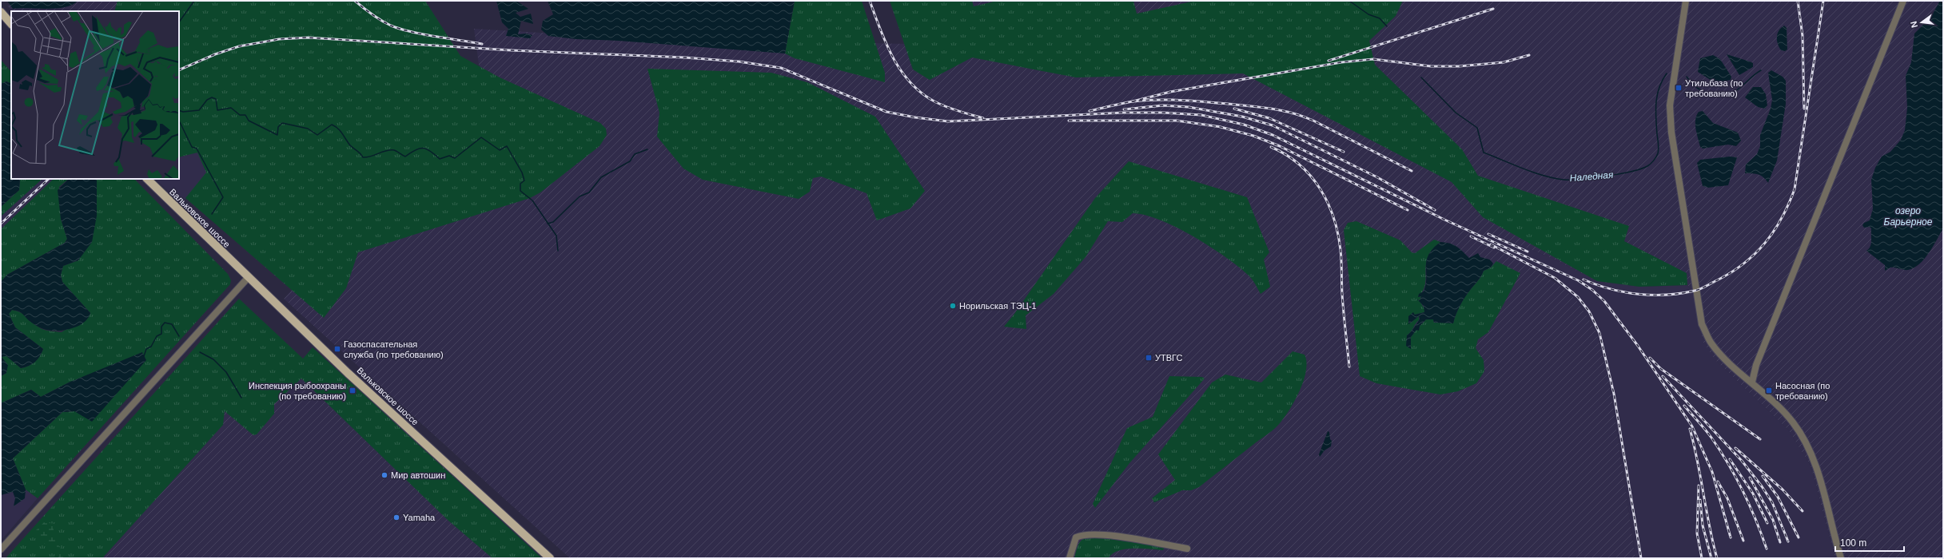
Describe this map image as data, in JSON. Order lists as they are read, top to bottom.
{
  "streets": {
    "main road": ["Вальковское шоссе"]
  },
  "water": ["Наледная", "озеро Барьерное"],
  "places": {
    "transit": [
      "Утильбаза (по требованию)",
      "Газоспасательная служба (по требованию)",
      "УТВГС",
      "Инспекция рыбоохраны (по требованию)",
      "Насосная (по требованию)"
    ],
    "other": ["Норильская ТЭЦ-1", "Мир автошин", "Yamaha"]
  },
  "scale_bar": "100 m",
  "north": "left"
}
